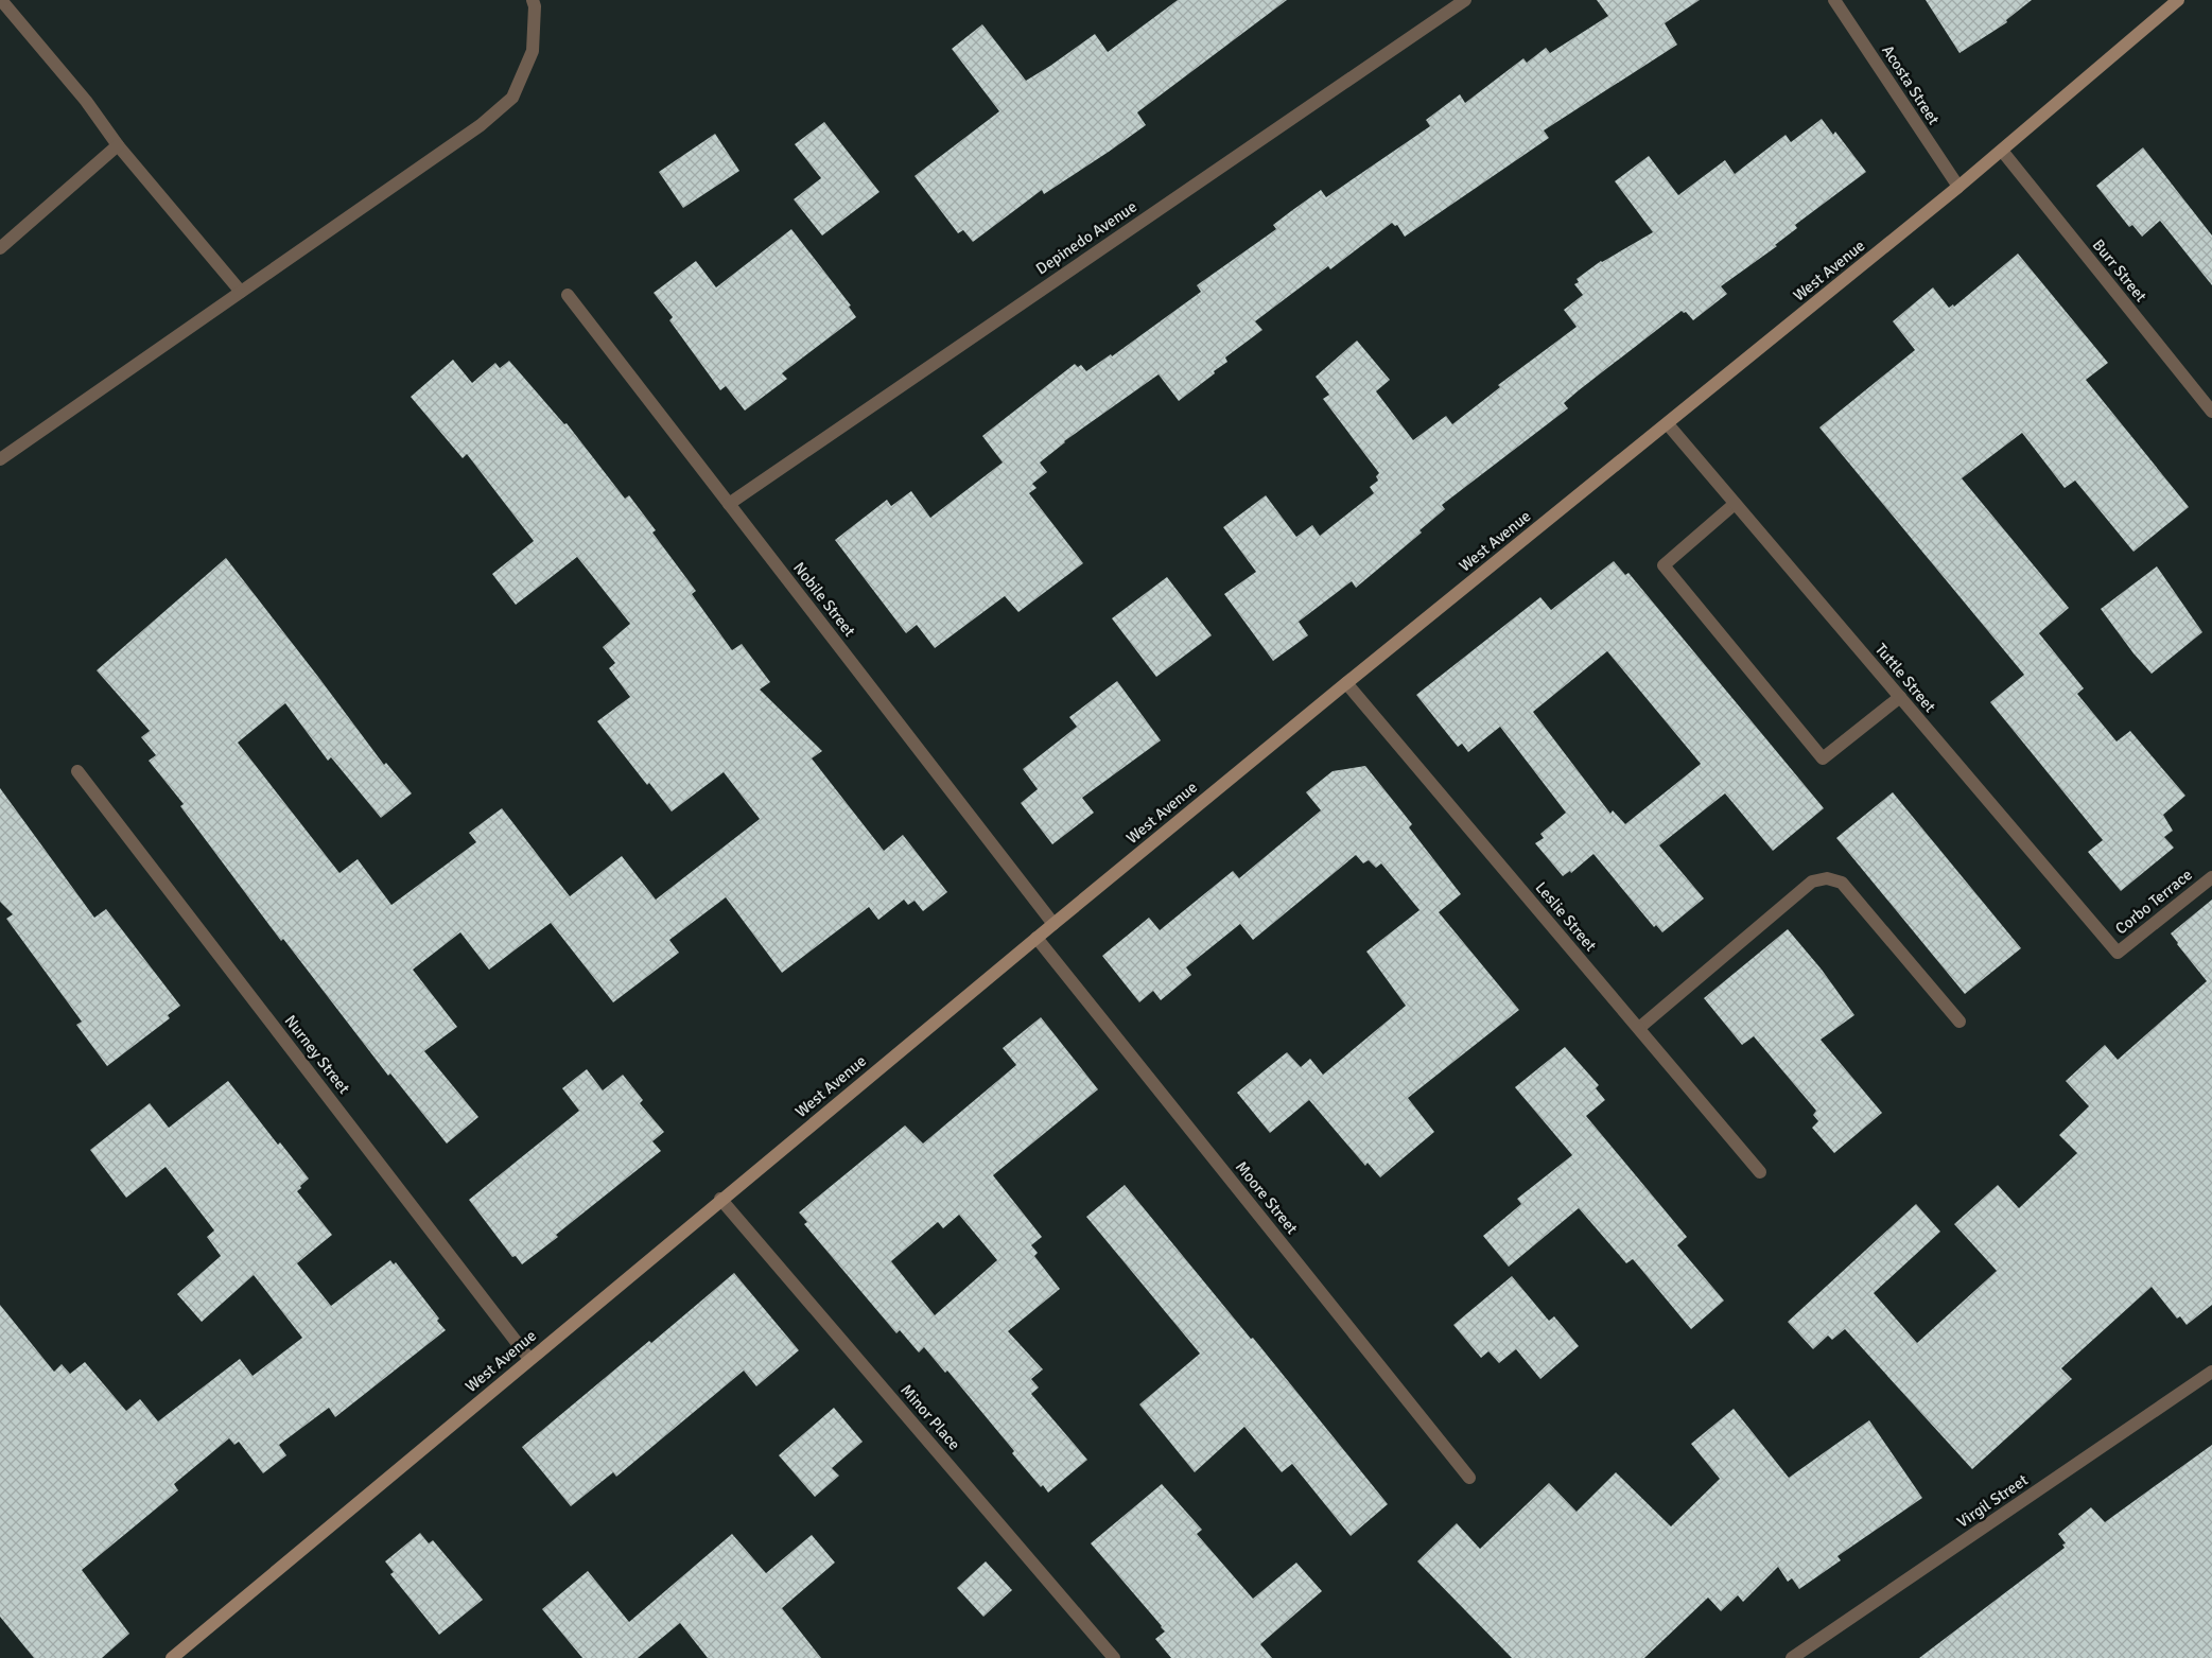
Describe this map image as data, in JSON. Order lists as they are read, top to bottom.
{
  "streets": {
    "main road": ["West Avenue"],
    "street": [
      "Acosta Street",
      "Depinedo Avenue",
      "Burr Street",
      "Nobile Street",
      "Tuttle Street",
      "Corbo Terrace",
      "Leslie Street",
      "Nurney Street",
      "Moore Street",
      "Minor Place",
      "Virgil Street"
    ]
  },
  "crossings": [
    ["Acosta Street", "West Avenue"],
    ["Depinedo Avenue", "Nobile Street"],
    ["West Avenue", "Burr Street"],
    ["West Avenue", "Nobile Street"],
    ["West Avenue", "Tuttle Street"],
    ["West Avenue", "Leslie Street"],
    ["West Avenue", "Nurney Street"],
    ["West Avenue", "Moore Street"],
    ["West Avenue", "Minor Place"],
    ["Tuttle Street", "Corbo Terrace"]
  ]
}
